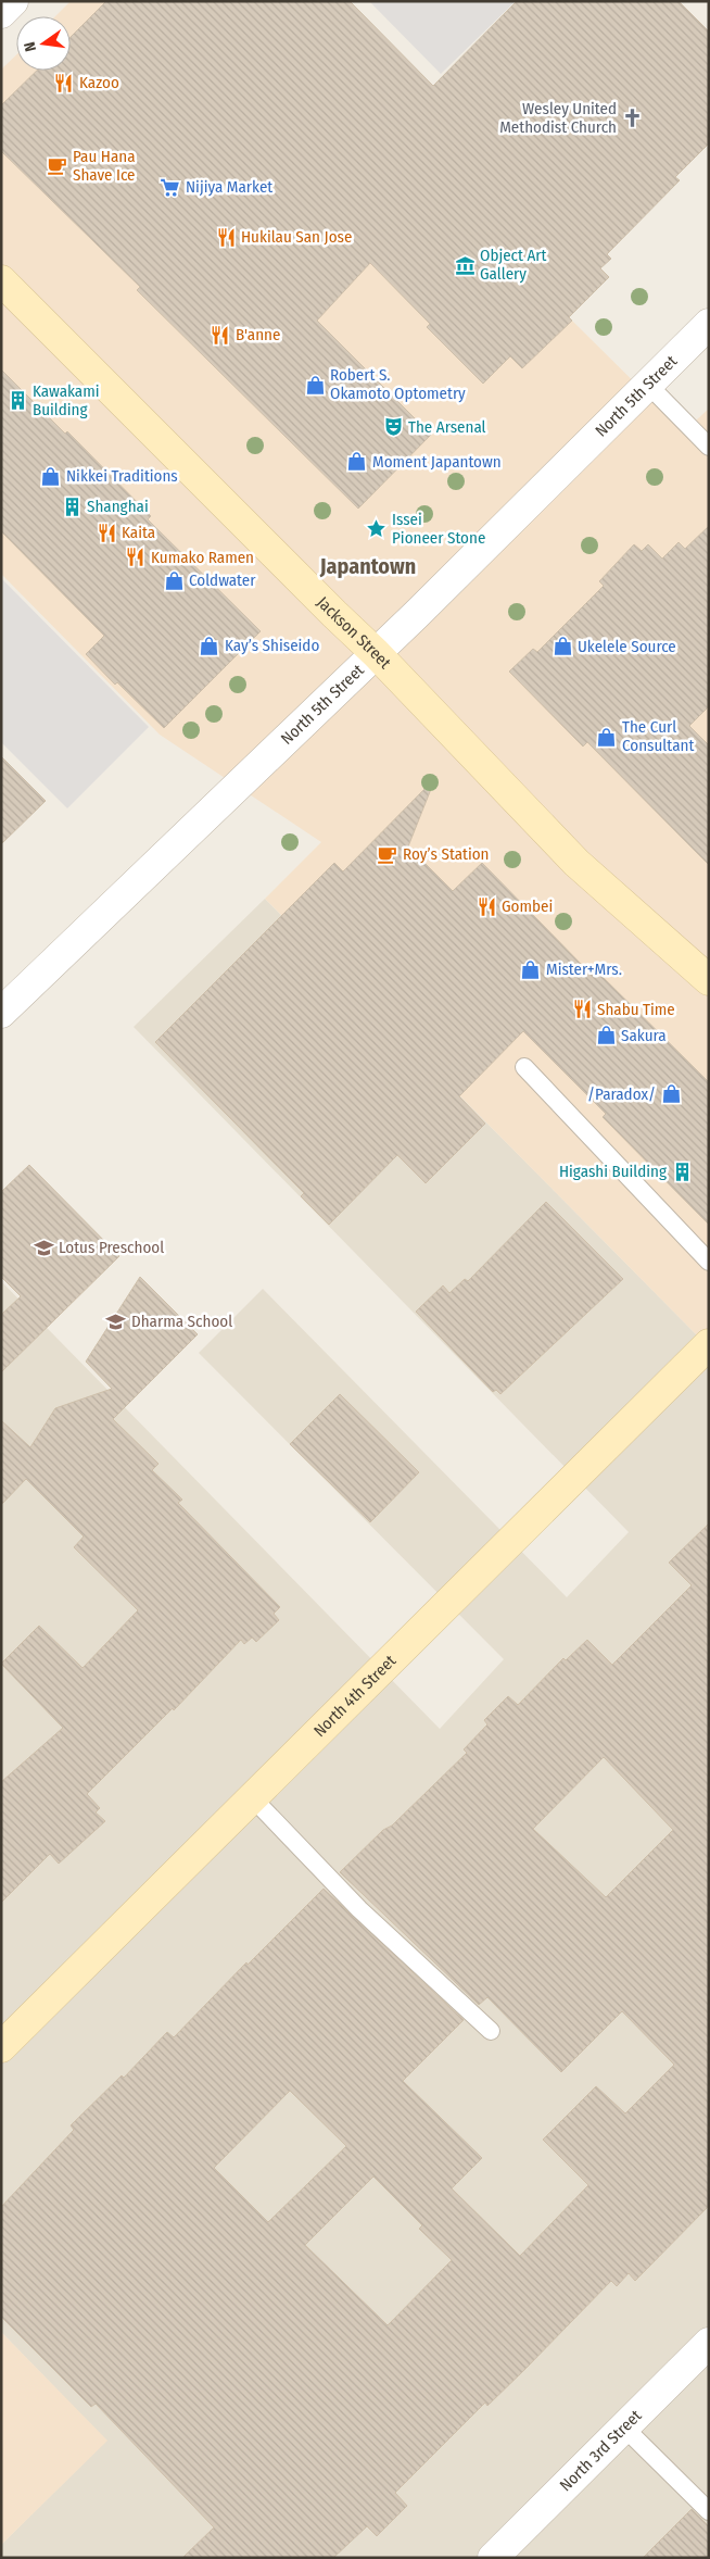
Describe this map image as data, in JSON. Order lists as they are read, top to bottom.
{
  "streets": {
    "street": [
      "North 5th Street",
      "Jackson Street",
      "North 4th Street",
      "North 3rd Street"
    ]
  },
  "crossings": [
    ["North 5th Street", "Jackson Street"]
  ],
  "districts": ["Japantown"],
  "places": {
    "restaurant": [
      "Kazoo",
      "Hukilau San Jose",
      "B'anne",
      "Kaita",
      "Kumako Ramen",
      "Gombei",
      "Shabu Time"
    ],
    "church": ["Wesley United Methodist Church"],
    "cafe": ["Pau Hana Shave Ice", "Roy’s Station"],
    "supermarket": ["Nijiya Market"],
    "museum": ["Object Art Gallery"],
    "shop": [
      "Robert S. Okamoto Optometry",
      "Moment Japantown",
      "Nikkei Traditions",
      "Coldwater",
      "Kay’s Shiseido",
      "Ukelele Source",
      "The Curl Consultant",
      "Mister+Mrs.",
      "Sakura",
      "/Paradox/"
    ],
    "building": ["Kawakami Building", "Shanghai", "Higashi Building"],
    "theatre": ["The Arsenal"],
    "place": ["Issei Pioneer Stone"],
    "school or university": ["Lotus Preschool", "Dharma School"]
  },
  "north": "left"
}
